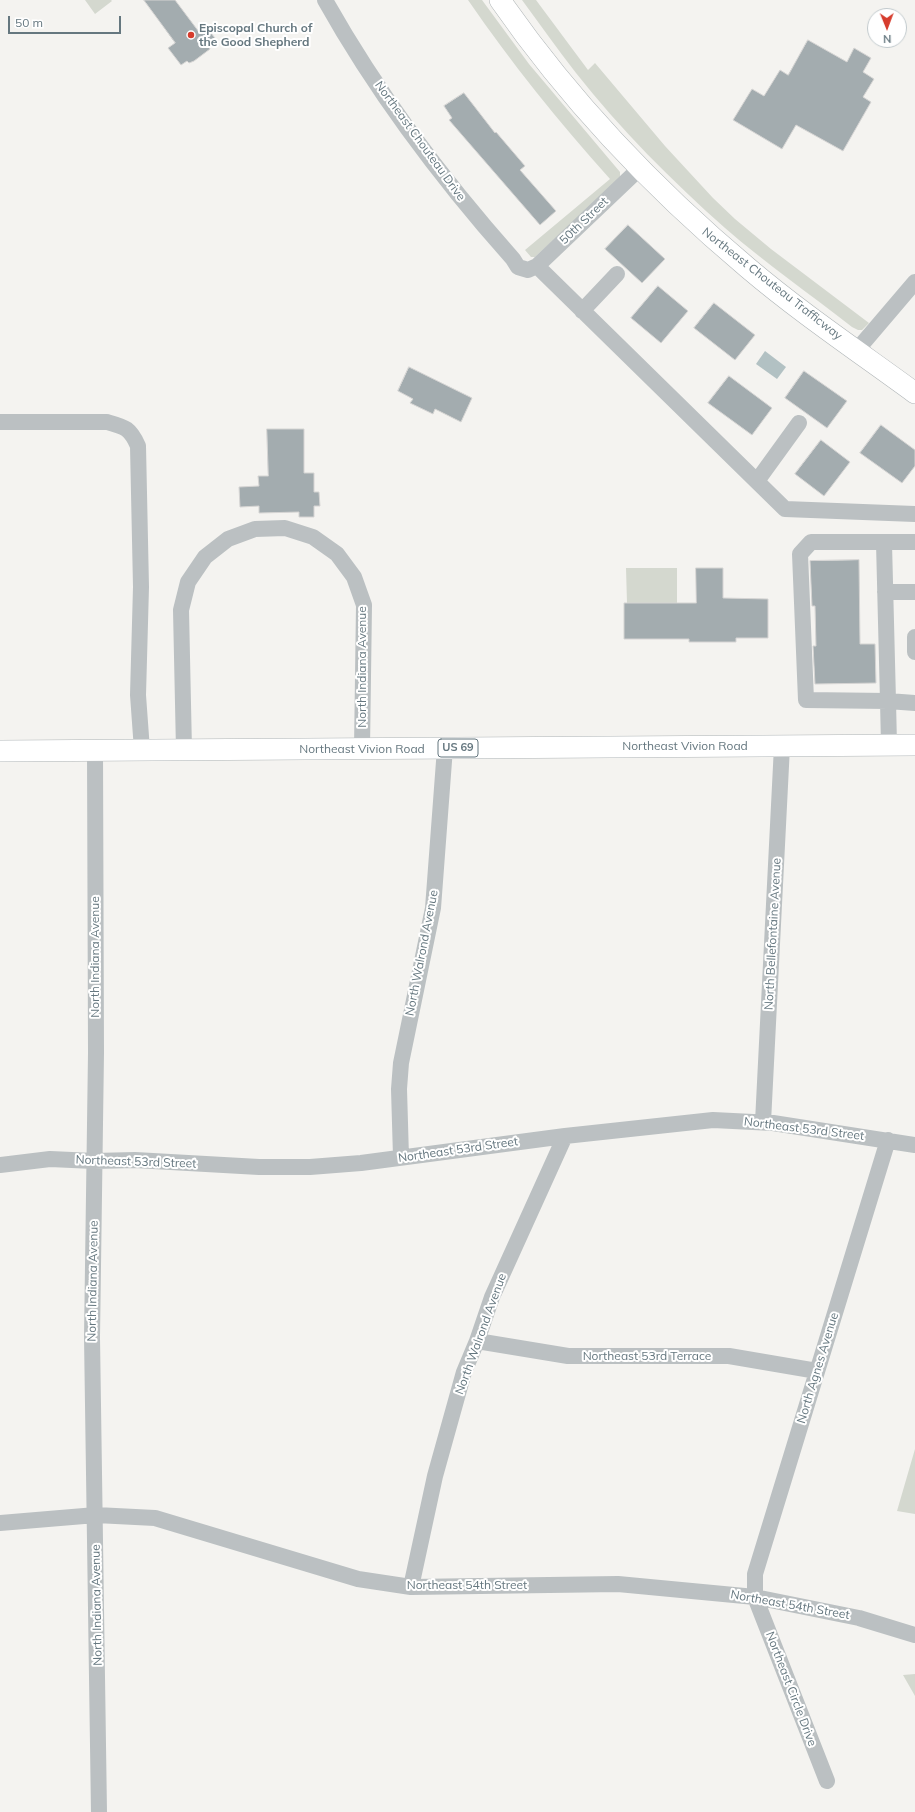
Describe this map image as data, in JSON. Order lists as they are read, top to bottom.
{
  "streets": {
    "main road": ["Northeast Chouteau Trafficway", "Northeast Vivion Road", "US 69"],
    "street": [
      "Northeast Chouteau Drive",
      "50th Street",
      "North Indiana Avenue",
      "North Bellefontaine Avenue",
      "North Walrond Avenue",
      "Northeast 53rd Street",
      "Northeast 53rd Terrace",
      "North Agnes Avenue",
      "Northeast 54th Street",
      "Northeast Circle Drive"
    ]
  },
  "crossings": [
    ["Northeast Chouteau Drive", "50th Street"],
    ["50th Street", "Northeast Chouteau Trafficway"],
    ["North Indiana Avenue", "Northeast Vivion Road"],
    ["North Indiana Avenue", "Northeast 53rd Street"],
    ["North Indiana Avenue", "Northeast 54th Street"],
    ["Northeast Vivion Road", "North Bellefontaine Avenue"],
    ["Northeast Vivion Road", "North Walrond Avenue"],
    ["North Bellefontaine Avenue", "Northeast 53rd Street"],
    ["North Walrond Avenue", "Northeast 53rd Street"],
    ["North Walrond Avenue", "Northeast 53rd Terrace"],
    ["North Walrond Avenue", "Northeast 54th Street"],
    ["Northeast 53rd Street", "North Agnes Avenue"],
    ["Northeast 53rd Terrace", "North Agnes Avenue"],
    ["North Agnes Avenue", "Northeast 54th Street"],
    ["North Agnes Avenue", "Northeast Circle Drive"],
    ["Northeast 54th Street", "Northeast Circle Drive"]
  ],
  "places": ["Episcopal Church of the Good Shepherd"],
  "scale_bar": "50 m",
  "north": "bottom"
}
